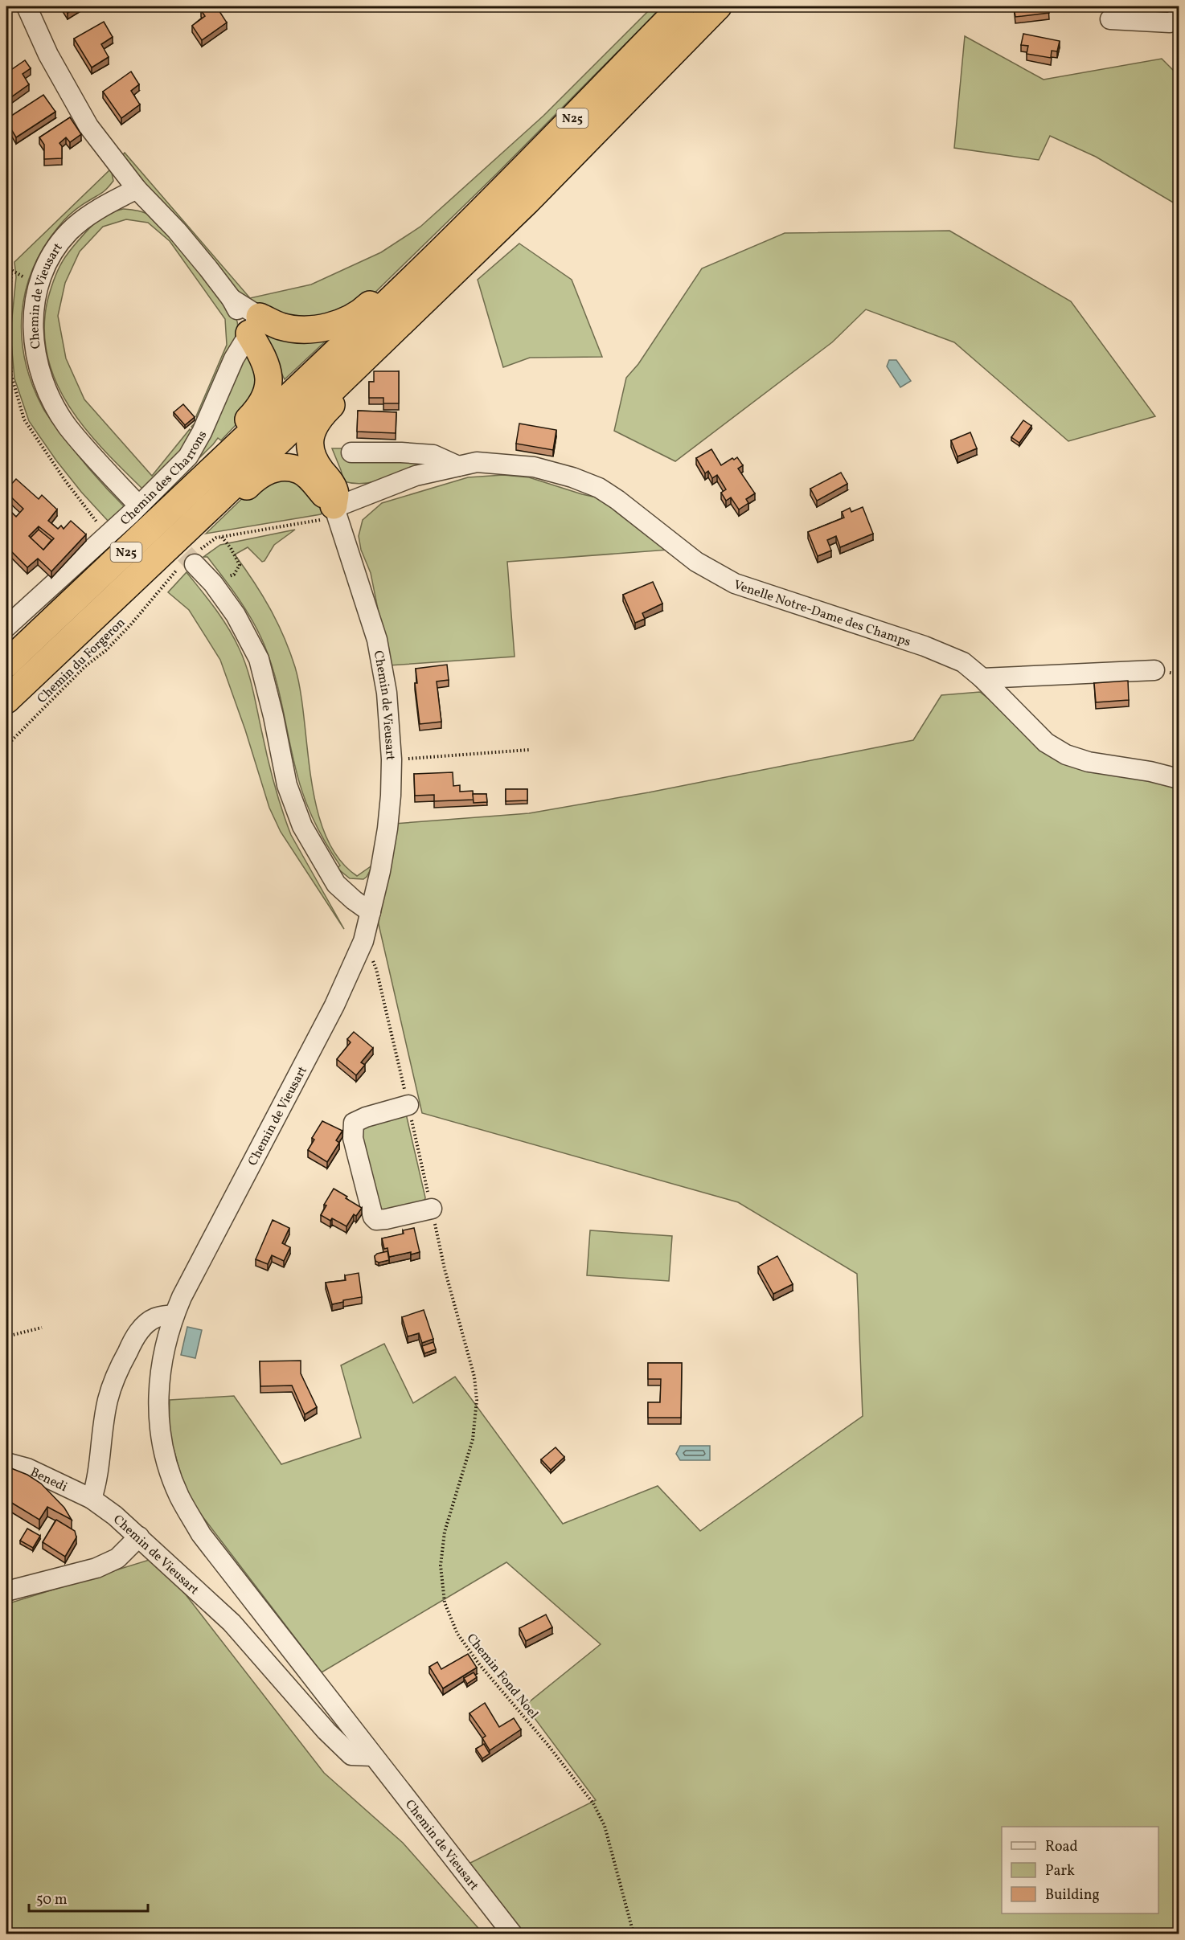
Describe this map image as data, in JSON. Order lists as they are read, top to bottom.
{
  "streets": {
    "highway": ["N25"],
    "street": [
      "Chemin de Vieusart",
      "Chemin des Charrons",
      "Venelle Notre-Dame des Champs",
      "Benedi"
    ],
    "path": ["Chemin du Forgeron", "Chemin Fond Noel"]
  },
  "crossings": [
    ["Chemin de Vieusart", "Venelle Notre-Dame des Champs"],
    ["Chemin de Vieusart", "Benedi"]
  ],
  "legend": ["Road", "Park", "Building"],
  "scale_bar": "50 m"
}
